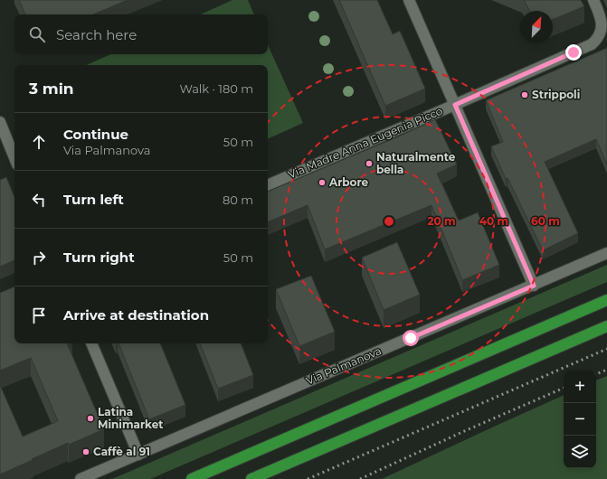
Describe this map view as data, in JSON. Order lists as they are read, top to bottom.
{
  "streets": {
    "street": ["Via Madre Anna Eugenia Picco", "Via Palmanova"]
  },
  "places": [
    "Strippoli",
    "Naturalmente bella",
    "Arbore",
    "Latina Minimarket",
    "Caffè al 91"
  ],
  "north": "top right",
  "page": {
    "search": "Search here",
    "heading": ["3 min", "Walk · 180 m"],
    "list": [
      ["Continue", "Via Palmanova", "50 m"],
      ["Turn left", "80 m"],
      ["Turn right", "50 m"],
      "Arrive at destination"
    ],
    "map_buttons": ["+", "−"]
  },
  "rings": ["20 m", "40 m", "60 m"]
}
